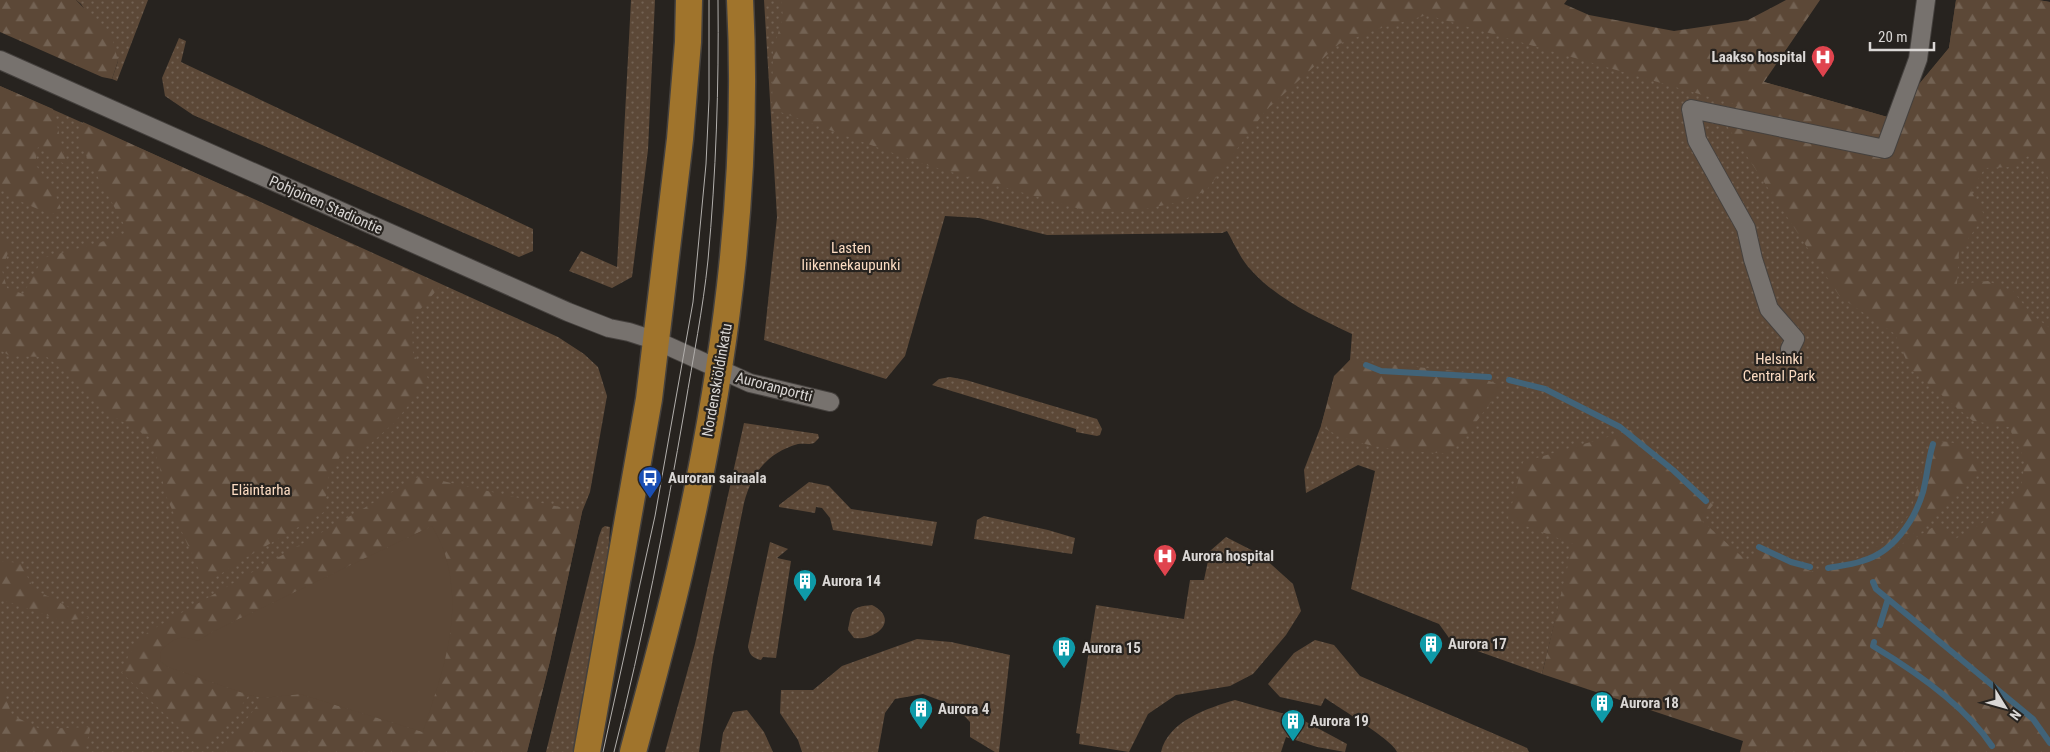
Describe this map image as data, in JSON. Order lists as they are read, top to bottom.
{
  "streets": {
    "main road": ["Nordenskiöldinkatu"],
    "street": ["Pohjoinen Stadiontie", "Auroranportti"]
  },
  "crossings": [
    ["Pohjoinen Stadiontie", "Nordenskiöldinkatu"],
    ["Pohjoinen Stadiontie", "Auroranportti"],
    ["Nordenskiöldinkatu", "Auroranportti"]
  ],
  "parks": ["Lasten liikennekaupunki", "Helsinki Central Park", "Eläintarha"],
  "places": {
    "hospital": ["Laakso hospital", "Aurora hospital"],
    "bus stop": ["Auroran sairaala"],
    "building": [
      "Aurora 14",
      "Aurora 17",
      "Aurora 15",
      "Aurora 18",
      "Aurora 4",
      "Aurora 19"
    ]
  },
  "scale_bar": "20 m",
  "north": "bottom right"
}
